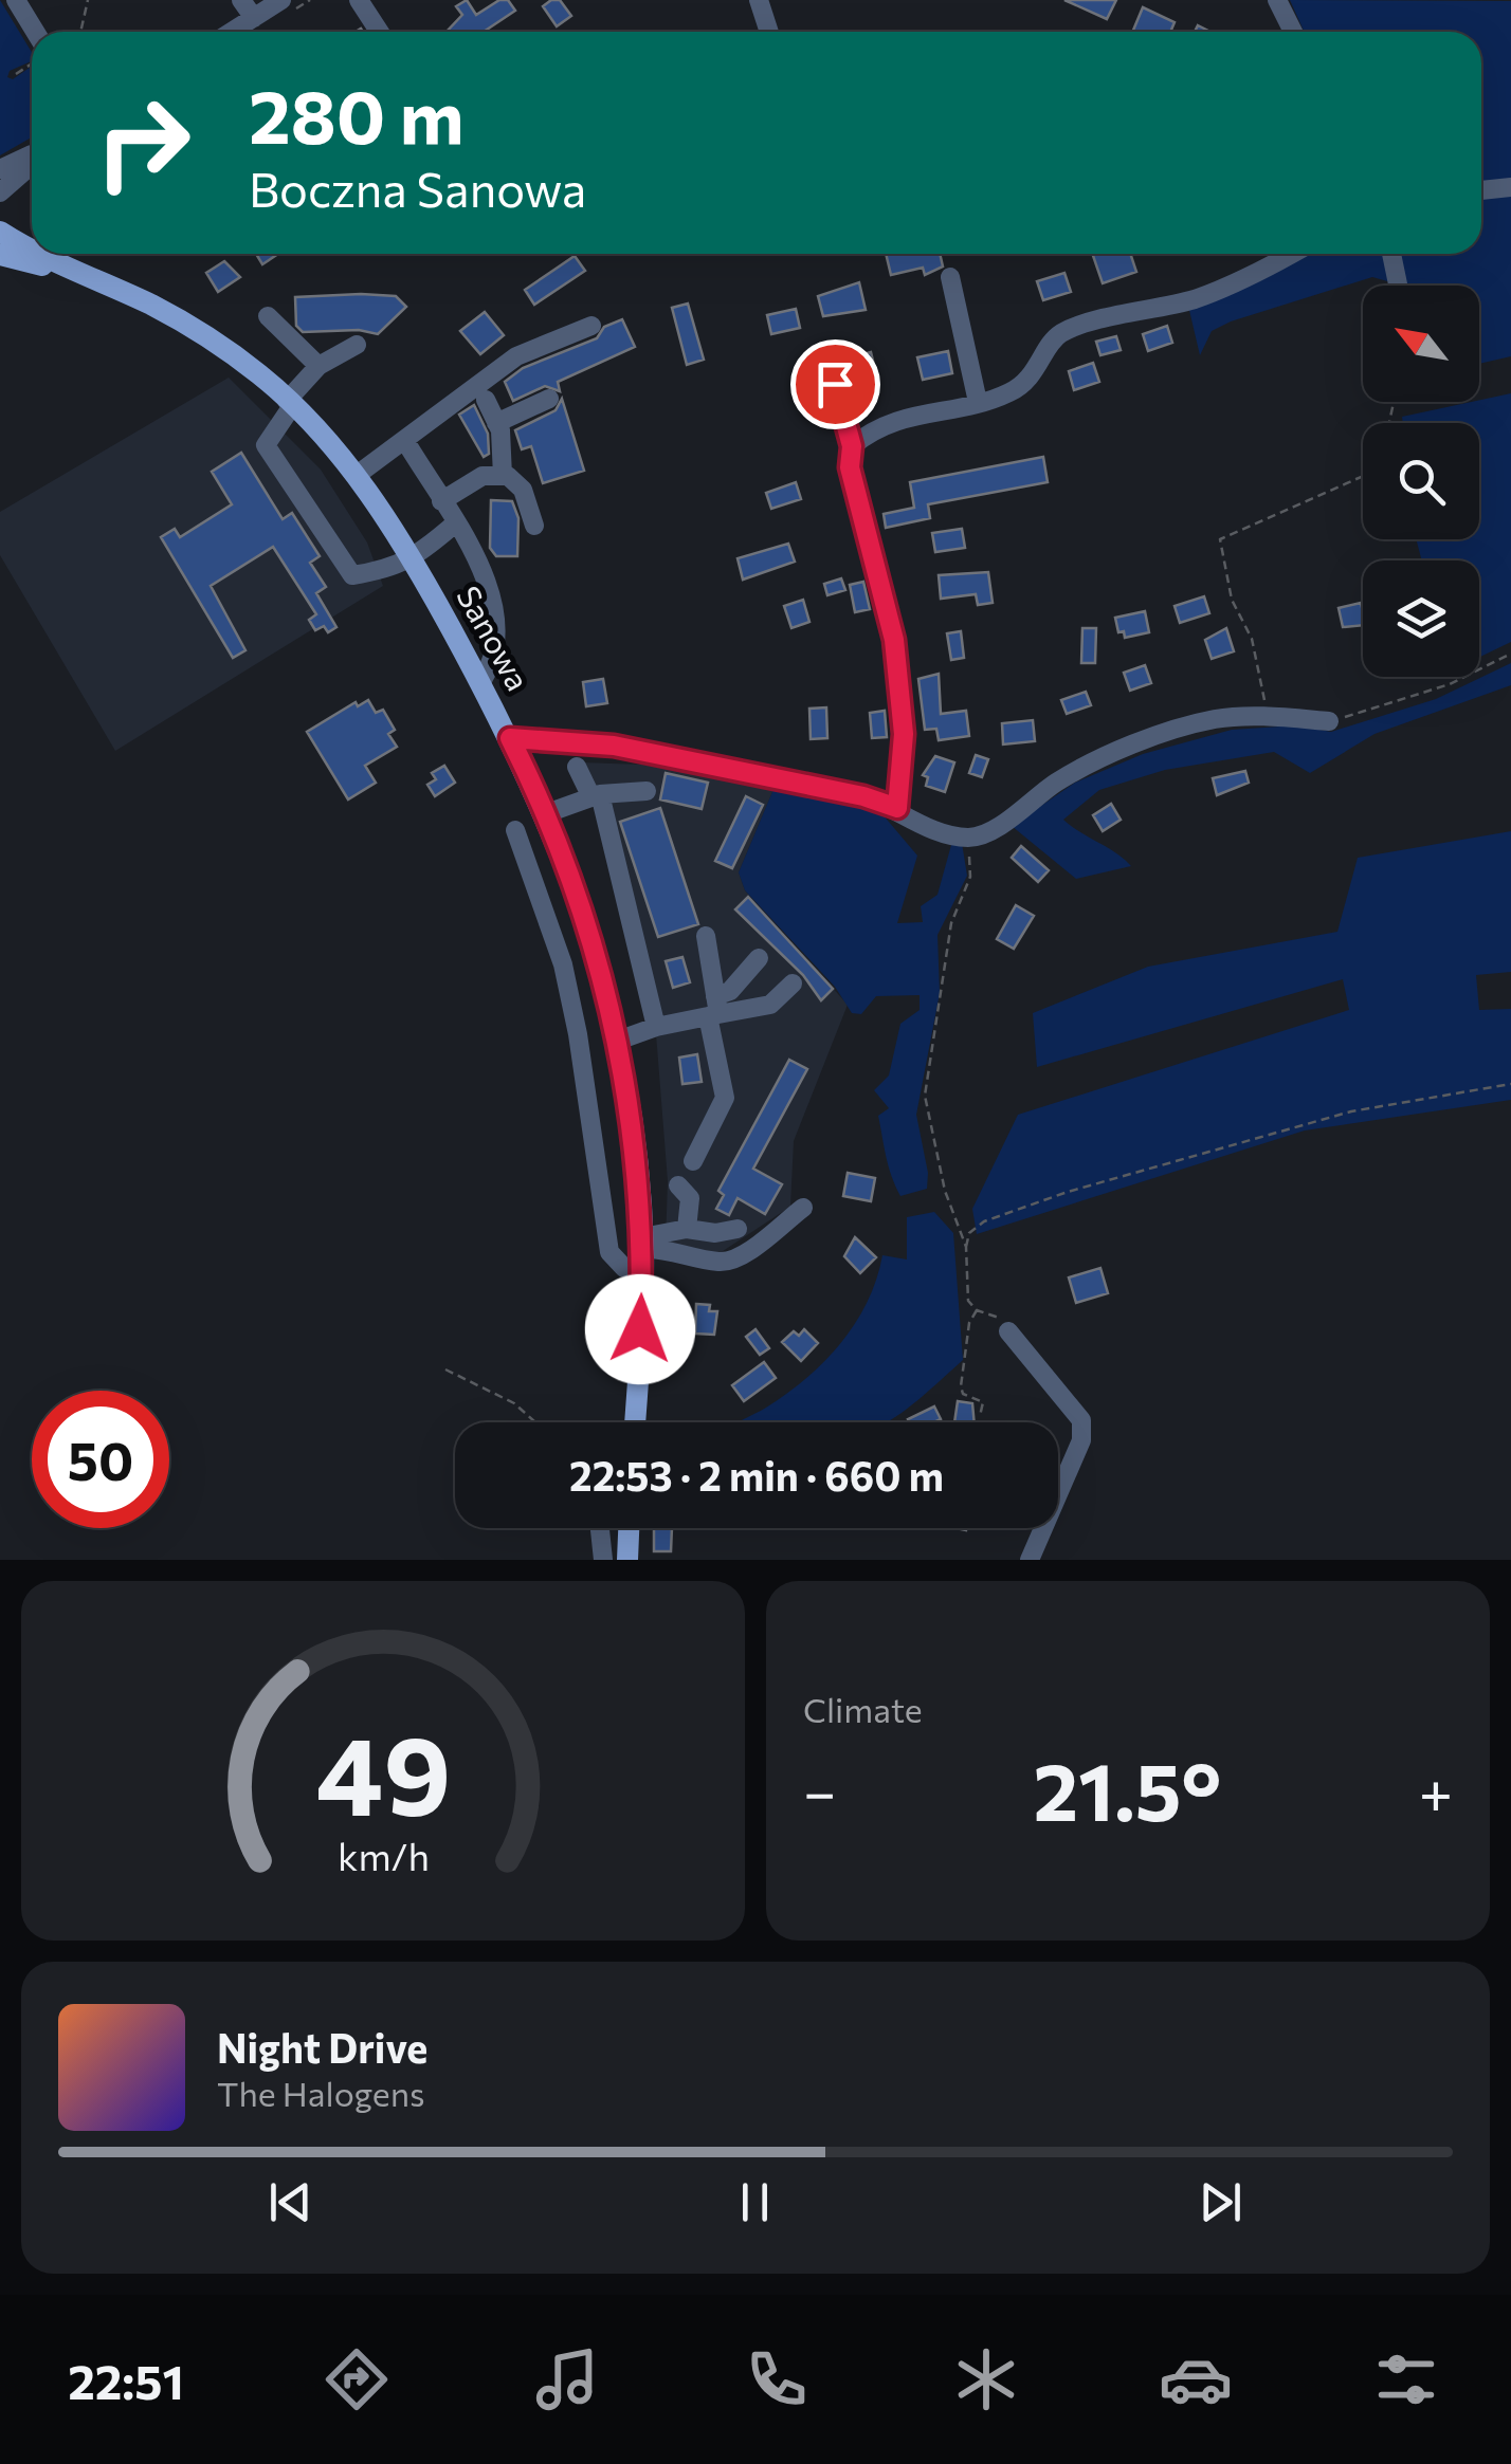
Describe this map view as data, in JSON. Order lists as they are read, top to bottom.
{
  "streets": {
    "main road": ["Sanowa"]
  },
  "north": "top left",
  "page": {
    "turn": ["280 m", "Boczna Sanowa"],
    "limit": "50",
    "trip": "22:53 · 2 min · 660 m",
    "tile": "Climate",
    "heat": ["−", "21.5°", "+"],
    "song": ["Night Drive", "The Halogens"],
    "tabs": "22:51",
    "gauge": ["49", "km/h"]
  }
}
